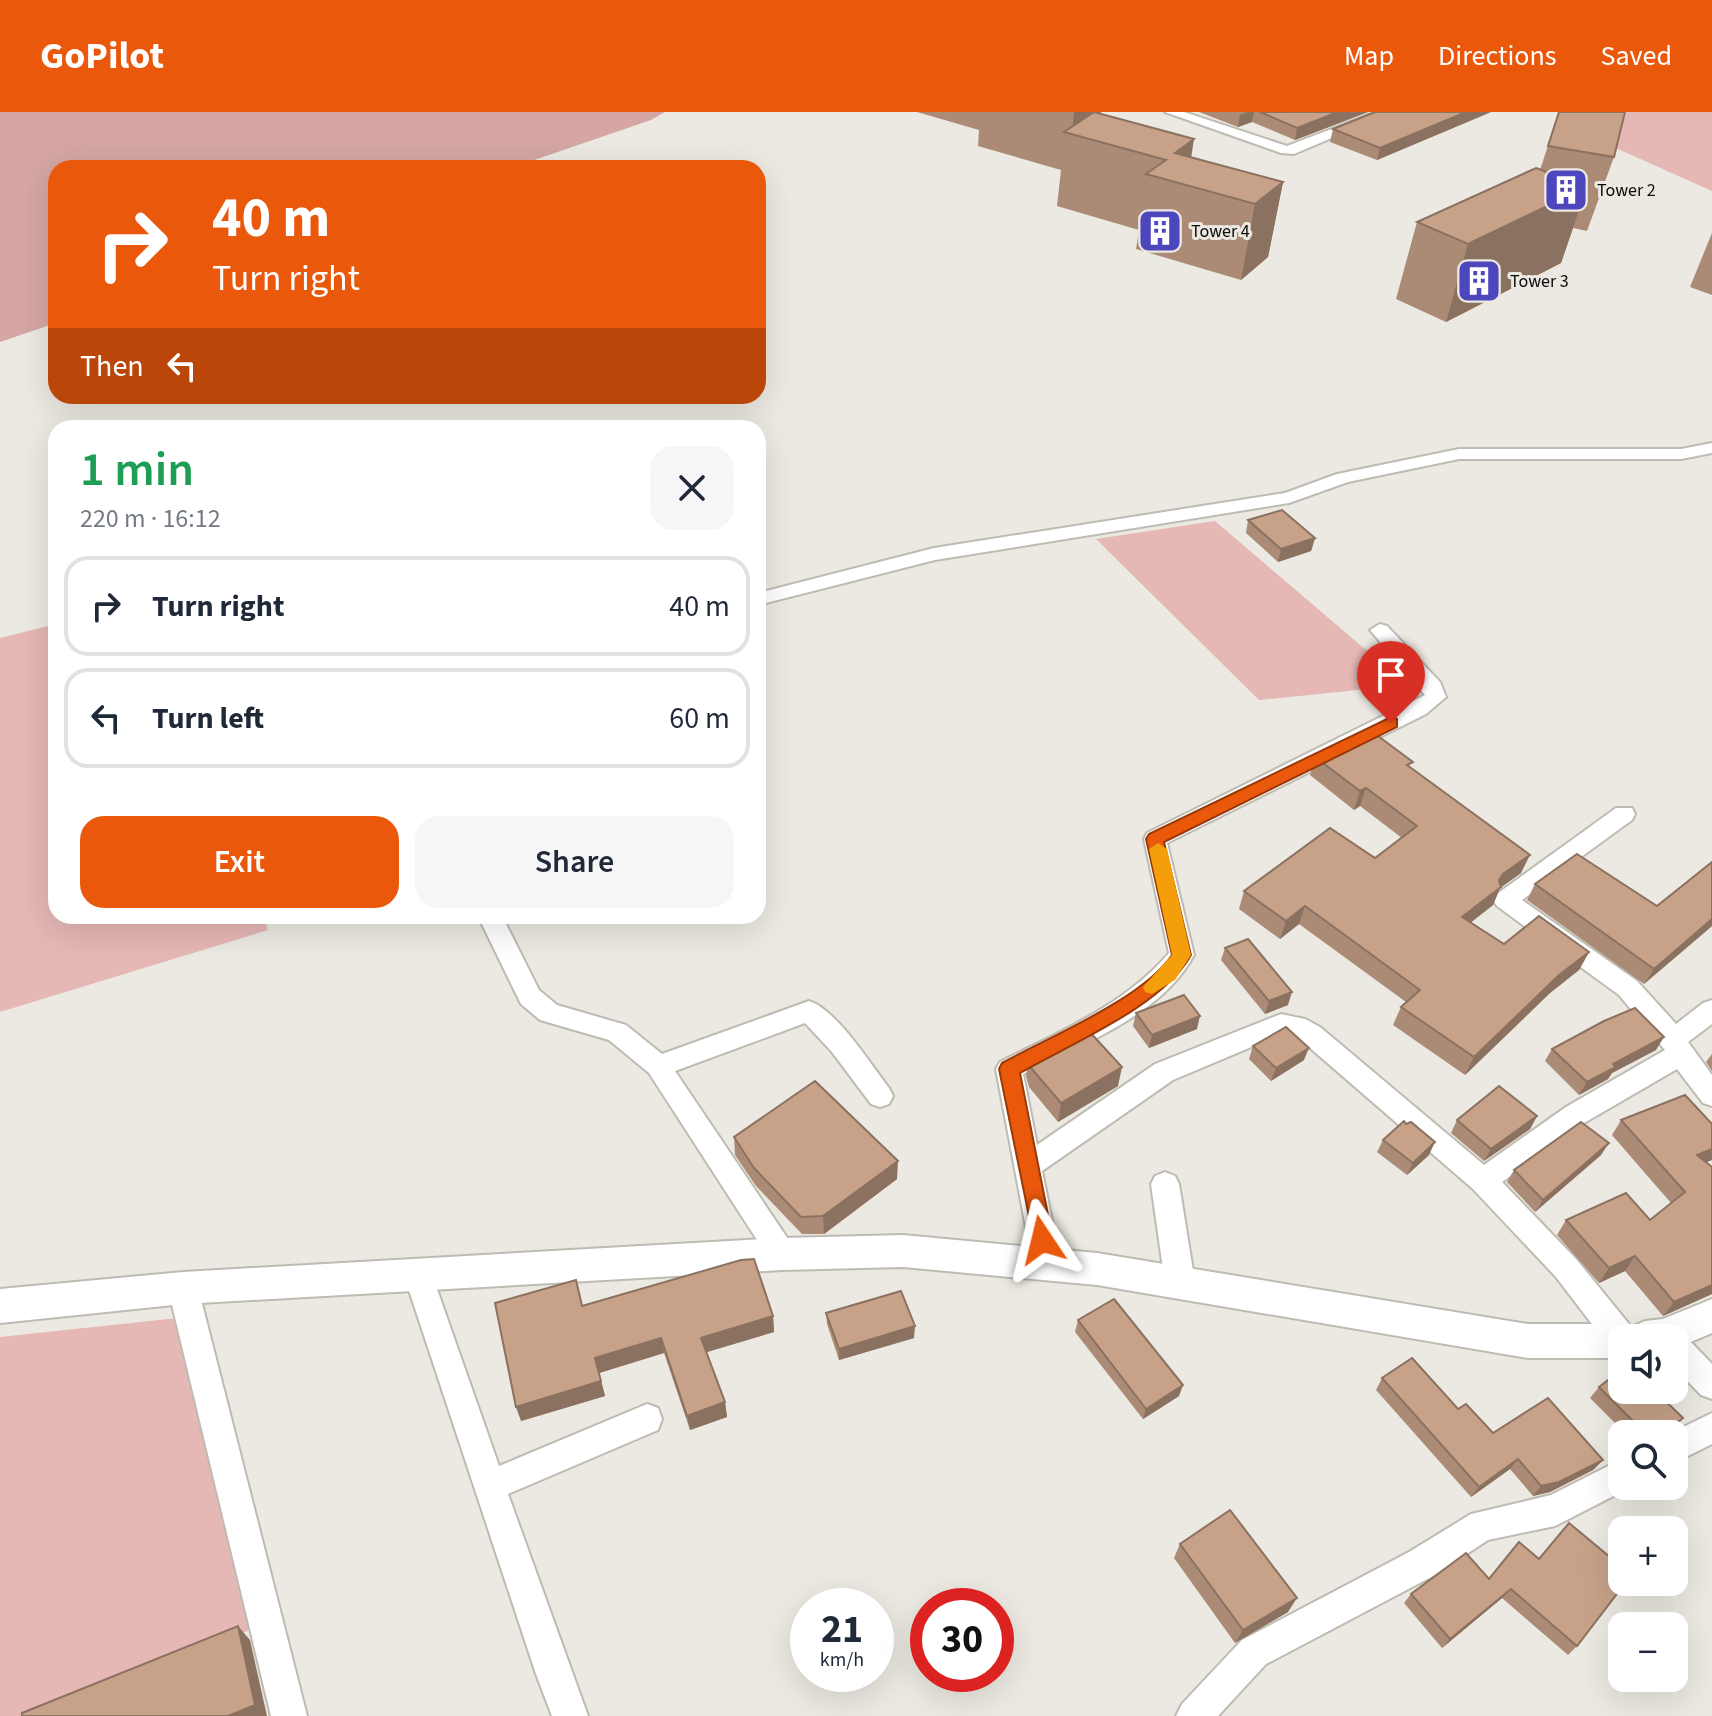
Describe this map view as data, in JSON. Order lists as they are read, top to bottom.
{
  "places": {
    "building": ["Tower 2", "Tower 4", "Tower 3"]
  },
  "page": {
    "header": "GoPilot",
    "nav": ["Map", "Directions", "Saved"],
    "turn": ["40 m", "Turn right"],
    "then": "Then",
    "heading": ["1 min", "220 m · 16:12"],
    "list": [
      {
        "name": "Turn right",
        "value": "40 m"
      },
      {
        "name": "Turn left",
        "value": "60 m"
      }
    ],
    "buttons": ["Exit", "Share"],
    "map_buttons": ["+", "−"],
    "speed": "21 km/h",
    "limit": "30"
  }
}
